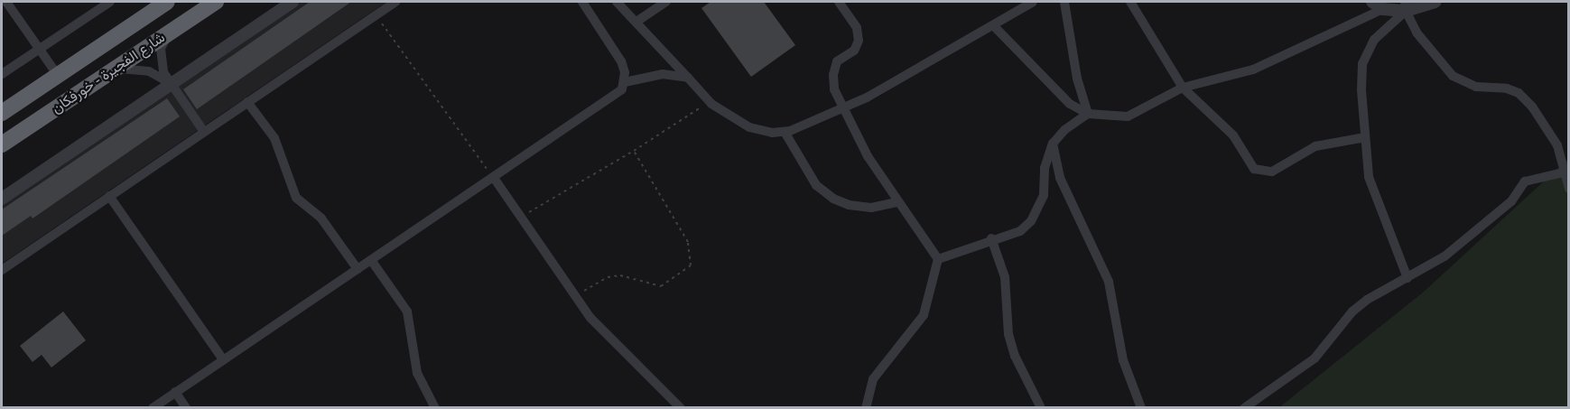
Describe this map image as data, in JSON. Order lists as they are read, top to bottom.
{
  "streets": {
    "highway": ["شارع الفجيرة - خورفكان"]
  }
}
